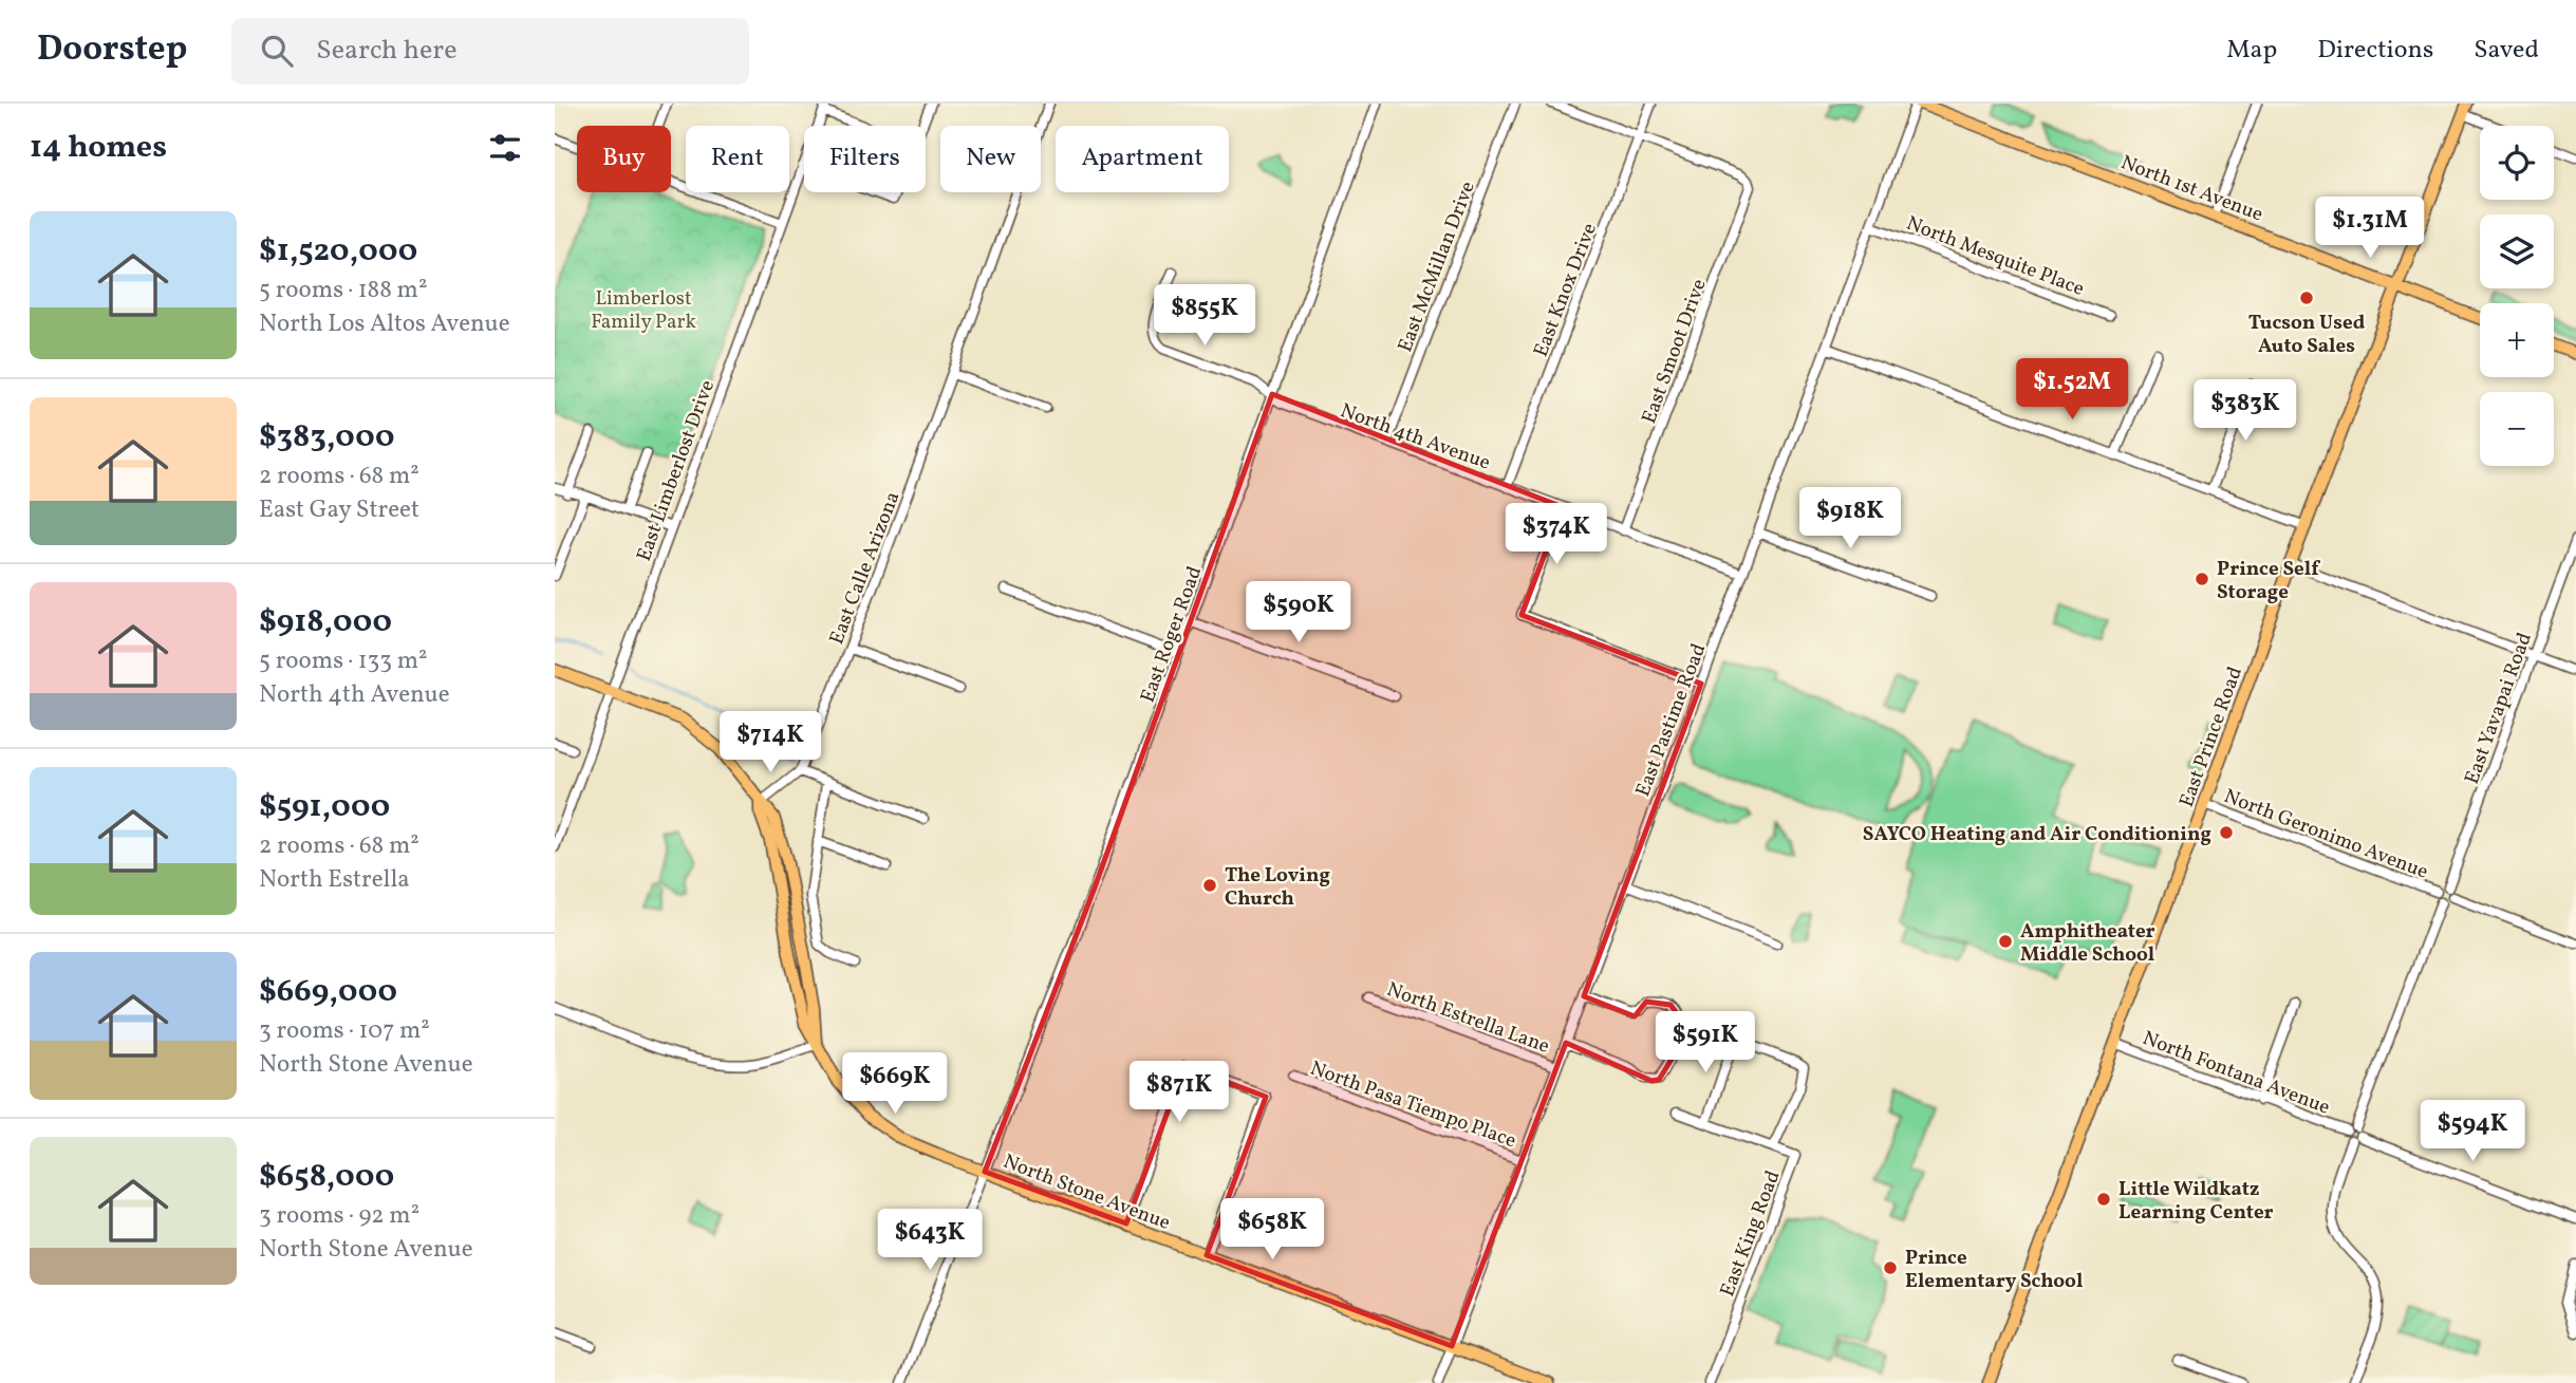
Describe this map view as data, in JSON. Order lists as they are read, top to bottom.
{
  "streets": {
    "main road": ["North 1st Avenue", "East Prince Road", "North Stone Avenue"],
    "street": [
      "North Mesquite Place",
      "East McMillan Drive",
      "East Knox Drive",
      "East Smoot Drive",
      "North 4th Avenue",
      "East Limberlost Drive",
      "East Calle Arizona",
      "East Roger Road",
      "East Yavapai Road",
      "East Pastime Road",
      "North Geronimo Avenue",
      "North Estrella Lane",
      "North Fontana Avenue",
      "North Pasa Tiempo Place",
      "East King Road"
    ]
  },
  "crossings": [
    ["North 1st Avenue", "East Pastime Road"],
    ["North 1st Avenue", "East Prince Road"],
    ["North Mesquite Place", "East Pastime Road"],
    ["East McMillan Drive", "North 4th Avenue"],
    ["East Knox Drive", "East Smoot Drive"],
    ["East Knox Drive", "North 4th Avenue"],
    ["East Smoot Drive", "North 4th Avenue"],
    ["North 4th Avenue", "East Roger Road"],
    ["North 4th Avenue", "East Pastime Road"],
    ["East Limberlost Drive", "North Stone Avenue"],
    ["East Roger Road", "North Stone Avenue"],
    ["East Yavapai Road", "North Geronimo Avenue"],
    ["East Pastime Road", "North Estrella Lane"],
    ["East Pastime Road", "North Pasa Tiempo Place"],
    ["East Pastime Road", "North Stone Avenue"],
    ["East Prince Road", "North Geronimo Avenue"],
    ["East Prince Road", "North Fontana Avenue"]
  ],
  "parks": ["Limberlost Family Park"],
  "places": [
    "Tucson Used Auto Sales",
    "Prince Self Storage",
    "SAYCO Heating and Air Conditioning",
    "The Loving Church",
    "Amphitheater Middle School",
    "Little Wildkatz Learning Center",
    "Prince Elementary School"
  ],
  "page": {
    "header": "Doorstep",
    "search": "Search here",
    "nav": ["Map", "Directions", "Saved"],
    "heading": "14 homes",
    "map_buttons": ["+", "−"],
    "chip": [
      "Buy",
      "Rent",
      "Filters",
      "New",
      "Apartment"
    ],
    "list": [
      {
        "name": "$1,520,000",
        "note": "5 rooms · 188 m² · North Los Altos Avenue"
      },
      {
        "name": "$383,000",
        "note": "2 rooms · 68 m² · East Gay Street"
      },
      {
        "name": "$918,000",
        "note": "5 rooms · 133 m² · North 4th Avenue"
      },
      {
        "name": "$591,000",
        "note": "2 rooms · 68 m² · North Estrella"
      },
      {
        "name": "$669,000",
        "note": "3 rooms · 107 m² · North Stone Avenue"
      },
      {
        "name": "$658,000",
        "note": "3 rooms · 92 m² · North Stone Avenue"
      }
    ],
    "price": [
      "$1.31M",
      "$855K",
      "$1.52M",
      "$383K",
      "$918K",
      "$374K",
      "$590K",
      "$714K",
      "$591K",
      "$669K",
      "$871K",
      "$594K",
      "$658K",
      "$643K"
    ]
  }
}
